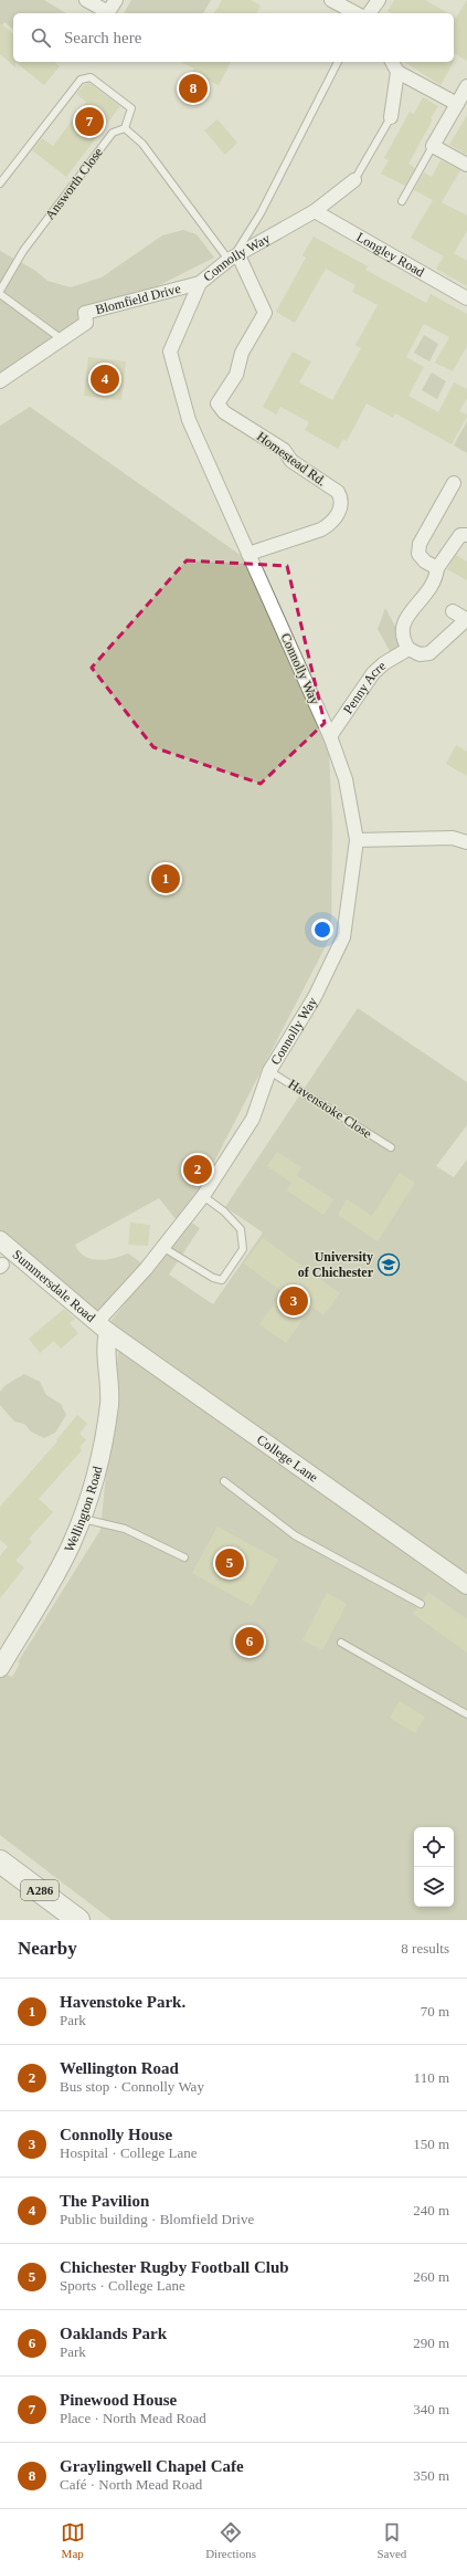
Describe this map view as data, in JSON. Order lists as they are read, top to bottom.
{
  "streets": {
    "main road": ["A286"],
    "street": [
      "Longley Road",
      "Connolly Way",
      "Blomfield Drive",
      "Homestead Rd.",
      "Penny Acre",
      "Summersdale Road",
      "College Lane",
      "Wellington Road"
    ],
    "lane": ["Answorth Close", "Havenstoke Close"]
  },
  "crossings": [
    ["Longley Road", "Connolly Way"],
    ["Connolly Way", "Blomfield Drive"],
    ["Connolly Way", "Homestead Rd."],
    ["Connolly Way", "Penny Acre"],
    ["Connolly Way", "Havenstoke Close"],
    ["Connolly Way", "Summersdale Road"],
    ["Connolly Way", "College Lane"],
    ["Connolly Way", "Wellington Road"],
    ["Summersdale Road", "College Lane"],
    ["Summersdale Road", "Wellington Road"],
    ["College Lane", "Wellington Road"]
  ],
  "places": {
    "school or university": ["University of Chichester"]
  },
  "page": {
    "search": "Search here",
    "pins": [
      "8",
      "7",
      "4",
      "1",
      "2",
      "3",
      "5",
      "6"
    ],
    "heading": ["Nearby", "8 results"],
    "list": [
      {
        "mark": "1",
        "name": "Havenstoke Park.",
        "note": "Park",
        "value": "70 m"
      },
      {
        "mark": "2",
        "name": "Wellington Road",
        "note": "Bus stop · Connolly Way",
        "value": "110 m"
      },
      {
        "mark": "3",
        "name": "Connolly House",
        "note": "Hospital · College Lane",
        "value": "150 m"
      },
      {
        "mark": "4",
        "name": "The Pavilion",
        "note": "Public building · Blomfield Drive",
        "value": "240 m"
      },
      {
        "mark": "5",
        "name": "Chichester Rugby Football Club",
        "note": "Sports · College Lane",
        "value": "260 m"
      },
      {
        "mark": "6",
        "name": "Oaklands Park",
        "note": "Park",
        "value": "290 m"
      },
      {
        "mark": "7",
        "name": "Pinewood House",
        "note": "Place · North Mead Road",
        "value": "340 m"
      },
      {
        "mark": "8",
        "name": "Graylingwell Chapel Cafe",
        "note": "Café · North Mead Road",
        "value": "350 m"
      }
    ],
    "nav": ["Map", "Directions", "Saved"]
  }
}
